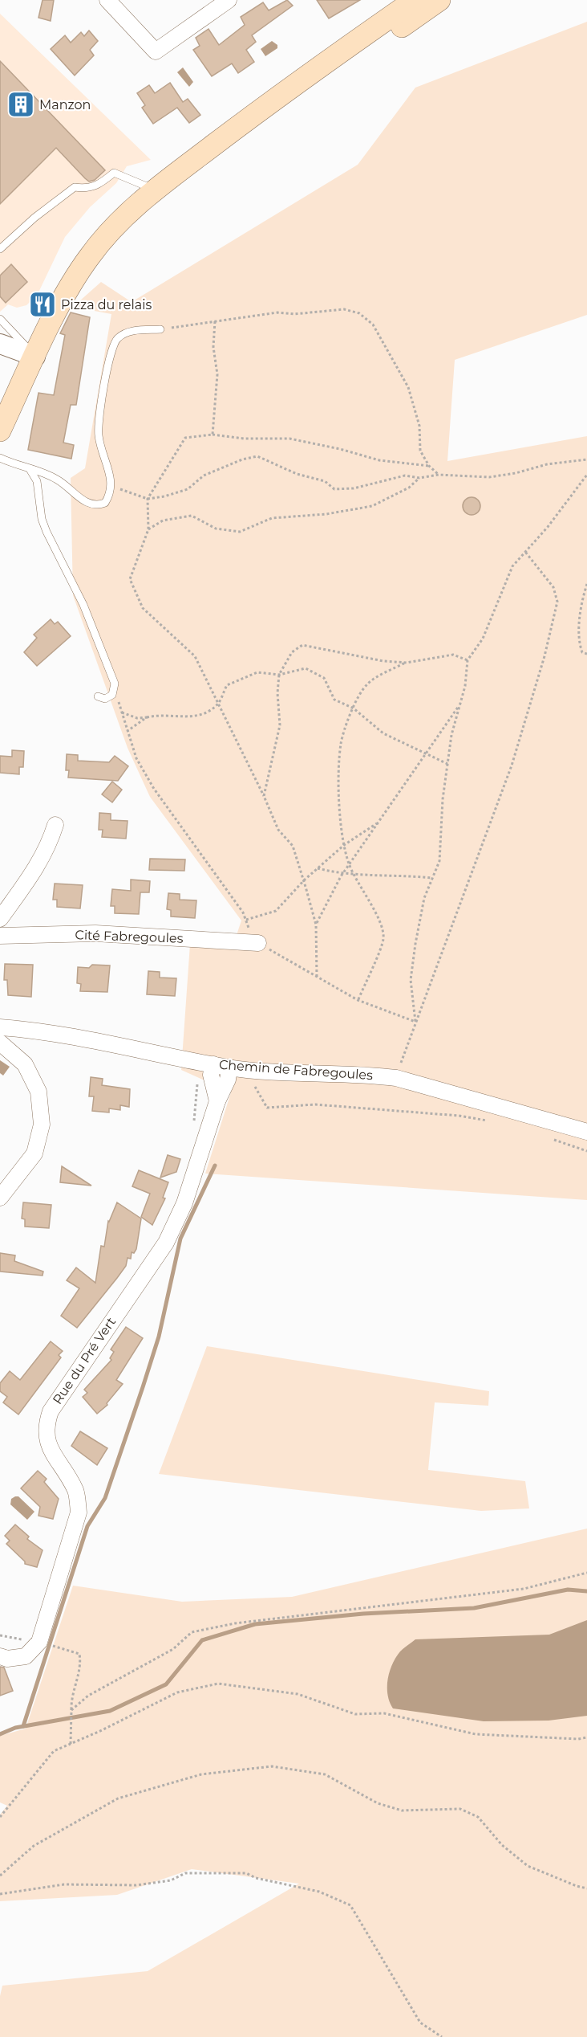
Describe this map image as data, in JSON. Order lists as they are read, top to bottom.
{
  "streets": {
    "street": ["Cité Fabregoules", "Chemin de Fabregoules", "Rue du Pré Vert"]
  },
  "crossings": [
    ["Chemin de Fabregoules", "Rue du Pré Vert"]
  ],
  "places": {
    "building": ["Manzon"],
    "restaurant": ["Pizza du relais"]
  }
}
